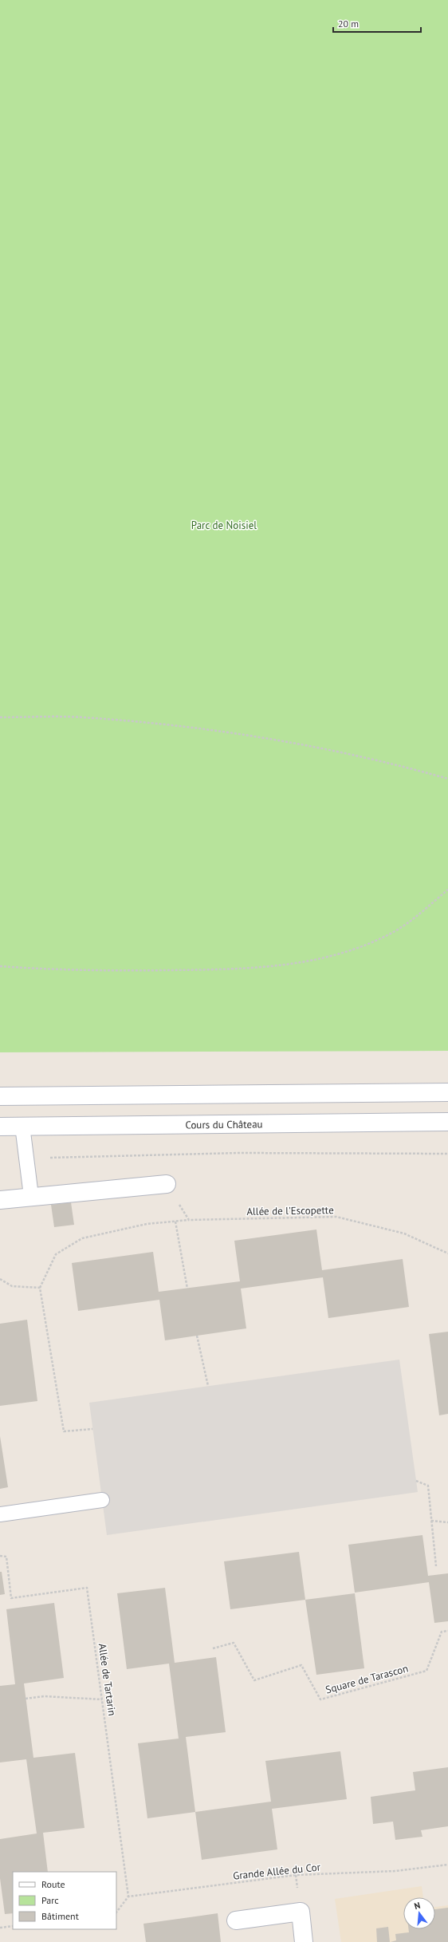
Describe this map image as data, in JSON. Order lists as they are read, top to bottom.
{
  "streets": {
    "main road": ["Cours du Château"],
    "path": [
      "Allée de l'Escopette",
      "Square de Tarascon",
      "Allée de Tartarin",
      "Grande Allée du Cor"
    ]
  },
  "crossings": [
    ["Allée de Tartarin", "Grande Allée du Cor"]
  ],
  "parks": ["Parc de Noisiel"],
  "legend": ["Route", "Parc", "Bâtiment"],
  "scale_bar": "20 m",
  "north": "top"
}
